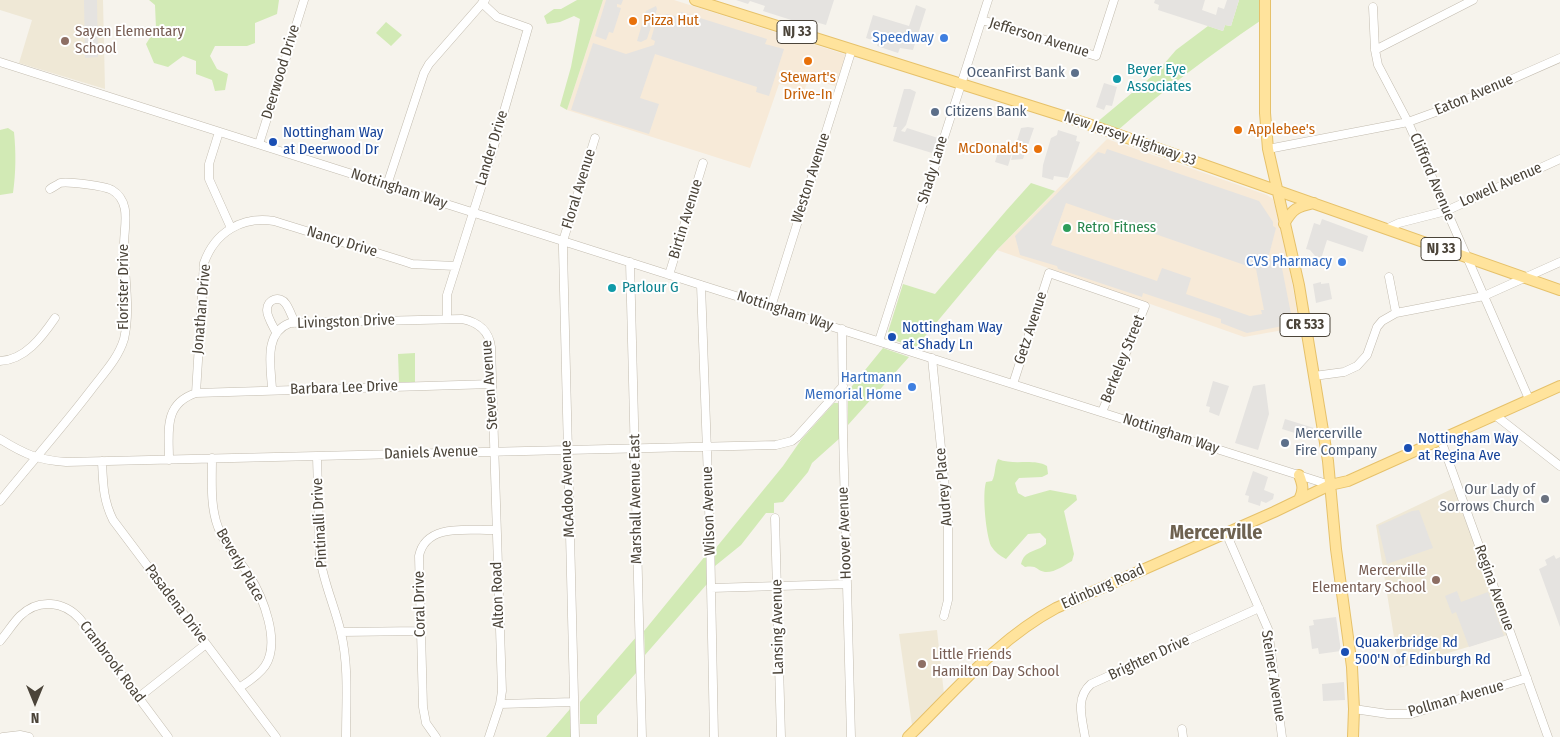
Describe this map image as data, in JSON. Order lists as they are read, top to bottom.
{
  "streets": {
    "main road": [
      "NJ 33",
      "New Jersey Highway 33",
      "CR 533",
      "Edinburg Road"
    ],
    "street": [
      "Jefferson Avenue",
      "Deerwood Drive",
      "Eaton Avenue",
      "Lander Drive",
      "Shady Lane",
      "Clifford Avenue",
      "Weston Avenue",
      "Lowell Avenue",
      "Nottingham Way",
      "Floral Avenue",
      "Birtin Avenue",
      "Nancy Drive",
      "Florister Drive",
      "Jonathan Drive",
      "Livingston Drive",
      "Getz Avenue",
      "Berkeley Street",
      "Steven Avenue",
      "Barbara Lee Drive",
      "Daniels Avenue",
      "Audrey Place",
      "McAdoo Avenue",
      "Marshall Avenue East",
      "Wilson Avenue",
      "Pintinalli Drive",
      "Hoover Avenue",
      "Beverly Place",
      "Regina Avenue",
      "Alton Road",
      "Pasadena Drive",
      "Coral Drive",
      "Lansing Avenue",
      "Brighten Drive",
      "Cranbrook Road",
      "Steiner Avenue",
      "Pollman Avenue"
    ]
  },
  "crossings": [
    ["Jefferson Avenue", "Shady Lane"],
    ["Deerwood Drive", "Nottingham Way"],
    ["Eaton Avenue", "Clifford Avenue"],
    ["Eaton Avenue", "CR 533"],
    ["New Jersey Highway 33", "Shady Lane"],
    ["New Jersey Highway 33", "Clifford Avenue"],
    ["New Jersey Highway 33", "Weston Avenue"],
    ["New Jersey Highway 33", "Lowell Avenue"],
    ["New Jersey Highway 33", "CR 533"],
    ["Lander Drive", "Nottingham Way"],
    ["Lander Drive", "Nancy Drive"],
    ["Lander Drive", "Livingston Drive"],
    ["Lander Drive", "Steven Avenue"],
    ["Shady Lane", "Nottingham Way"],
    ["Clifford Avenue", "Lowell Avenue"],
    ["Weston Avenue", "Nottingham Way"],
    ["Nottingham Way", "Floral Avenue"],
    ["Nottingham Way", "Birtin Avenue"],
    ["Nottingham Way", "CR 533"],
    ["Nottingham Way", "Getz Avenue"],
    ["Nottingham Way", "Berkeley Street"],
    ["Nottingham Way", "Audrey Place"],
    ["Nottingham Way", "McAdoo Avenue"],
    ["Nottingham Way", "Marshall Avenue East"],
    ["Nottingham Way", "Wilson Avenue"],
    ["Nottingham Way", "Hoover Avenue"],
    ["Nottingham Way", "Edinburg Road"],
    ["Floral Avenue", "McAdoo Avenue"],
    ["Nancy Drive", "Jonathan Drive"],
    ["Florister Drive", "Daniels Avenue"],
    ["Jonathan Drive", "Barbara Lee Drive"],
    ["Livingston Drive", "Steven Avenue"],
    ["Livingston Drive", "Barbara Lee Drive"],
    ["CR 533", "Edinburg Road"],
    ["CR 533", "Pollman Avenue"],
    ["Getz Avenue", "Berkeley Street"],
    ["Steven Avenue", "Barbara Lee Drive"],
    ["Steven Avenue", "Daniels Avenue"],
    ["Steven Avenue", "Alton Road"],
    ["Daniels Avenue", "McAdoo Avenue"],
    ["Daniels Avenue", "Marshall Avenue East"],
    ["Daniels Avenue", "Wilson Avenue"],
    ["Daniels Avenue", "Pintinalli Drive"],
    ["Daniels Avenue", "Hoover Avenue"],
    ["Daniels Avenue", "Beverly Place"],
    ["Daniels Avenue", "Alton Road"],
    ["Daniels Avenue", "Pasadena Drive"],
    ["Beverly Place", "Pasadena Drive"],
    ["Edinburg Road", "Steiner Avenue"],
    ["Regina Avenue", "Pollman Avenue"],
    ["Alton Road", "Coral Drive"],
    ["Brighten Drive", "Steiner Avenue"]
  ],
  "districts": ["Mercerville"],
  "places": [
    "Pizza Hut",
    "Speedway",
    "Sayen Elementary School",
    "Stewart's Drive-In",
    "OceanFirst Bank",
    "Beyer Eye Associates",
    "Citizens Bank",
    "Applebee's",
    "Nottingham Way at Deerwood Dr",
    "McDonald's",
    "Retro Fitness",
    "CVS Pharmacy",
    "Parlour G",
    "Nottingham Way at Shady Ln",
    "Hartmann Memorial Home",
    "Mercerville Fire Company",
    "Nottingham Way at Regina Ave",
    "Our Lady of Sorrows Church",
    "Mercerville Elementary School",
    "Quakerbridge Rd 500'N of Edinburgh Rd",
    "Little Friends Hamilton Day School"
  ],
  "north": "bottom"
}
